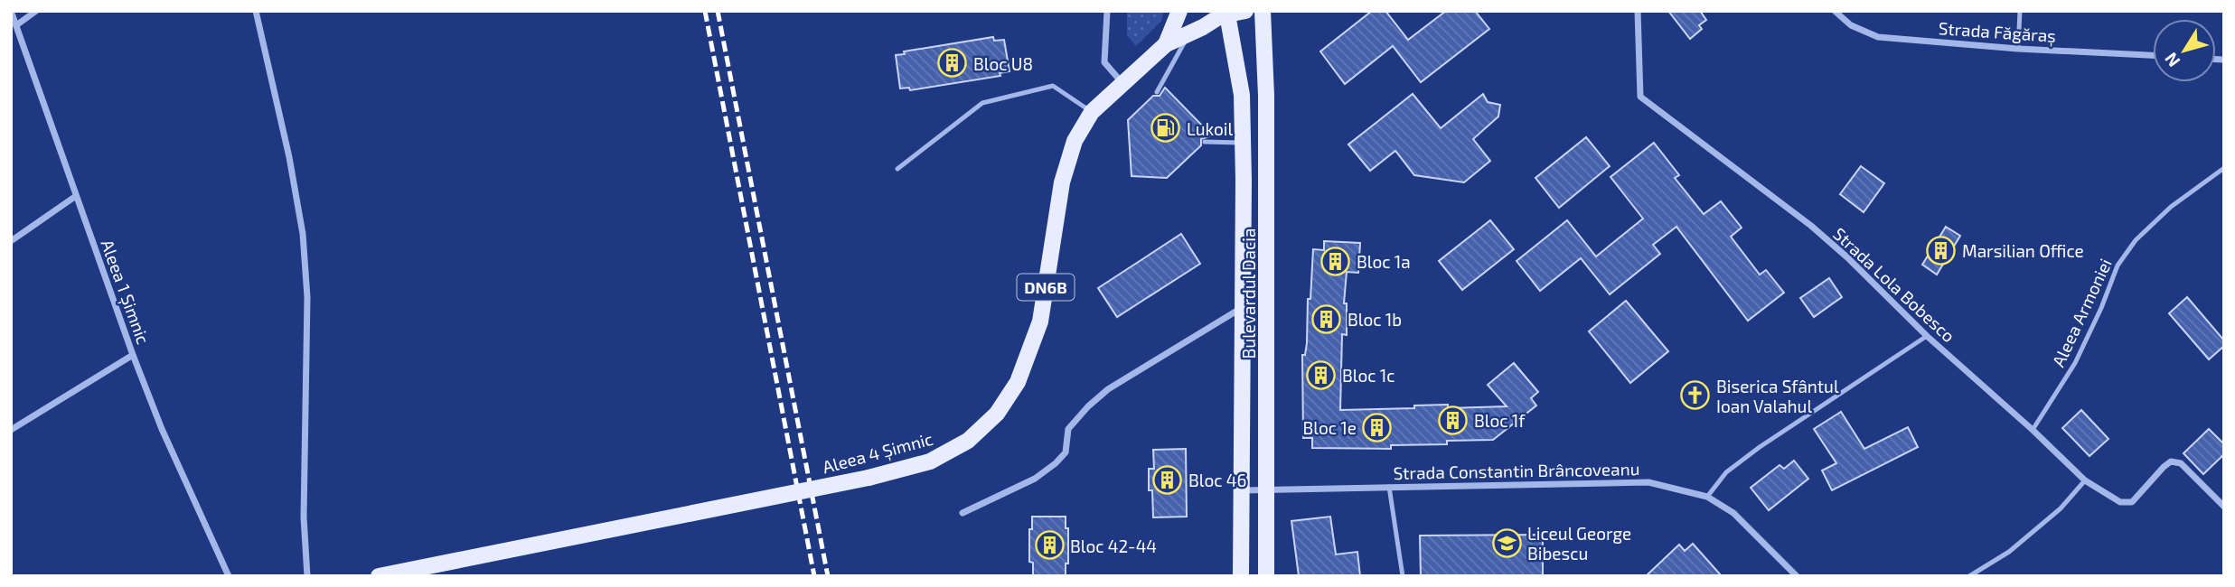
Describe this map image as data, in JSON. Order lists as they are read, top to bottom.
{
  "streets": {
    "main road": ["DN6B", "Bulevardul Dacia", "Aleea 4 Șimnic"],
    "street": [
      "Strada Făgăraș",
      "Strada Lola Bobesco",
      "Aleea 1 Șimnic",
      "Strada Constantin Brâncoveanu"
    ],
    "lane": ["Aleea Armoniei"]
  },
  "crossings": [
    ["Strada Lola Bobesco", "Aleea Armoniei"],
    ["Bulevardul Dacia", "Aleea 4 Șimnic"],
    ["Bulevardul Dacia", "Strada Constantin Brâncoveanu"]
  ],
  "places": {
    "building": [
      "Bloc U8",
      "Marsilian Office",
      "Bloc 1a",
      "Bloc 1b",
      "Bloc 1c",
      "Bloc 1f",
      "Bloc 1e",
      "Bloc 46",
      "Bloc 42-44"
    ],
    "fuel station": ["Lukoil"],
    "church": ["Biserica Sfântul Ioan Valahul"],
    "school or university": ["Liceul George Bibescu"]
  },
  "north": "bottom left"
}
